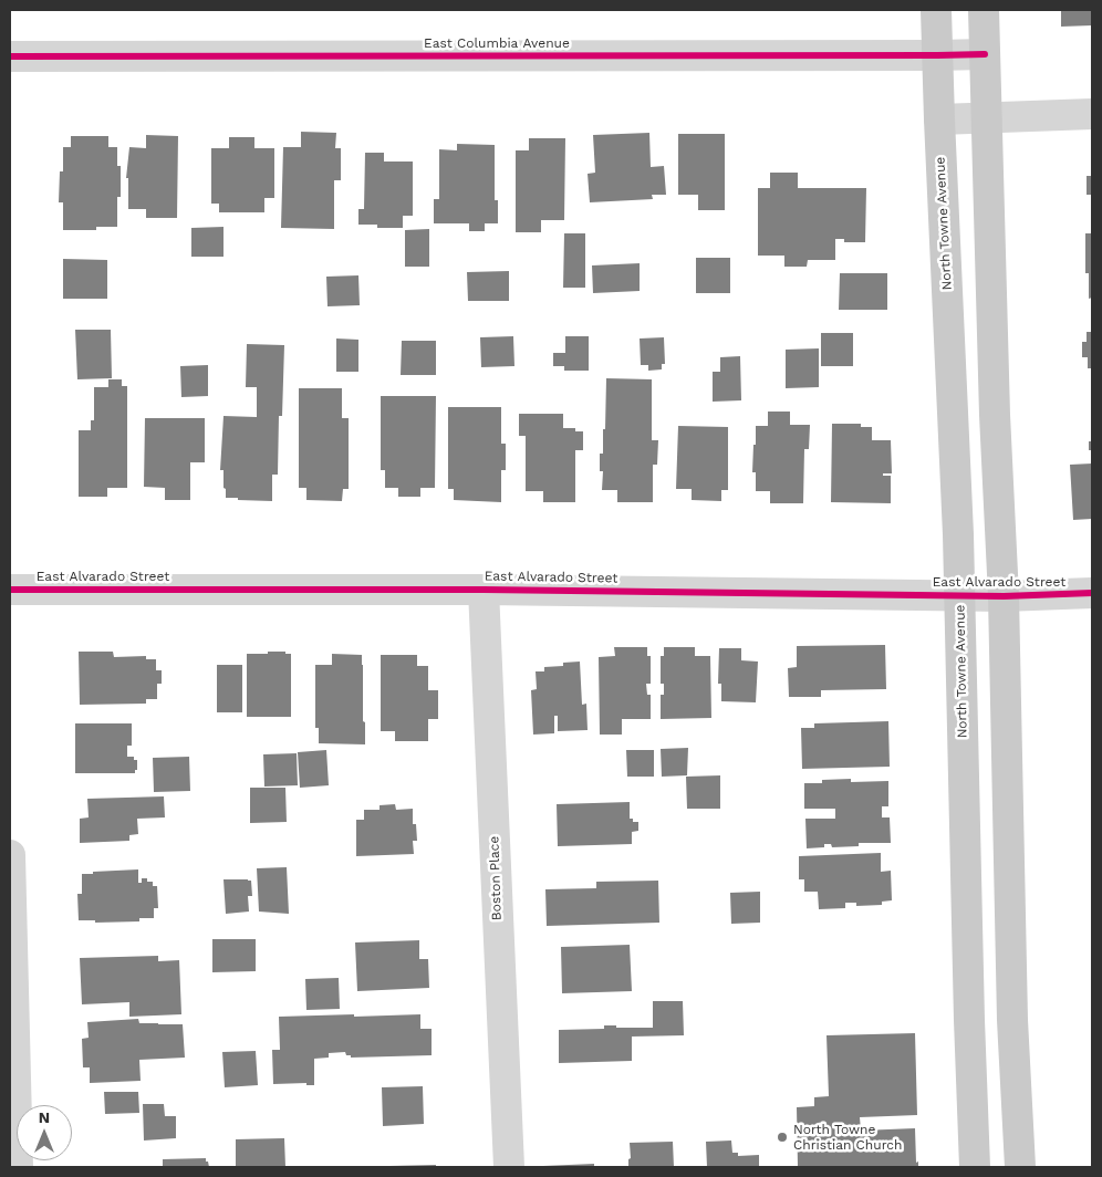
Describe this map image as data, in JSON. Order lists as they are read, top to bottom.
{
  "streets": {
    "main road": ["North Towne Avenue"],
    "street": ["East Columbia Avenue", "East Alvarado Street", "Boston Place"]
  },
  "crossings": [
    ["East Columbia Avenue", "North Towne Avenue"],
    ["North Towne Avenue", "East Alvarado Street"],
    ["East Alvarado Street", "Boston Place"]
  ],
  "places": ["North Towne Christian Church"],
  "north": "top"
}
